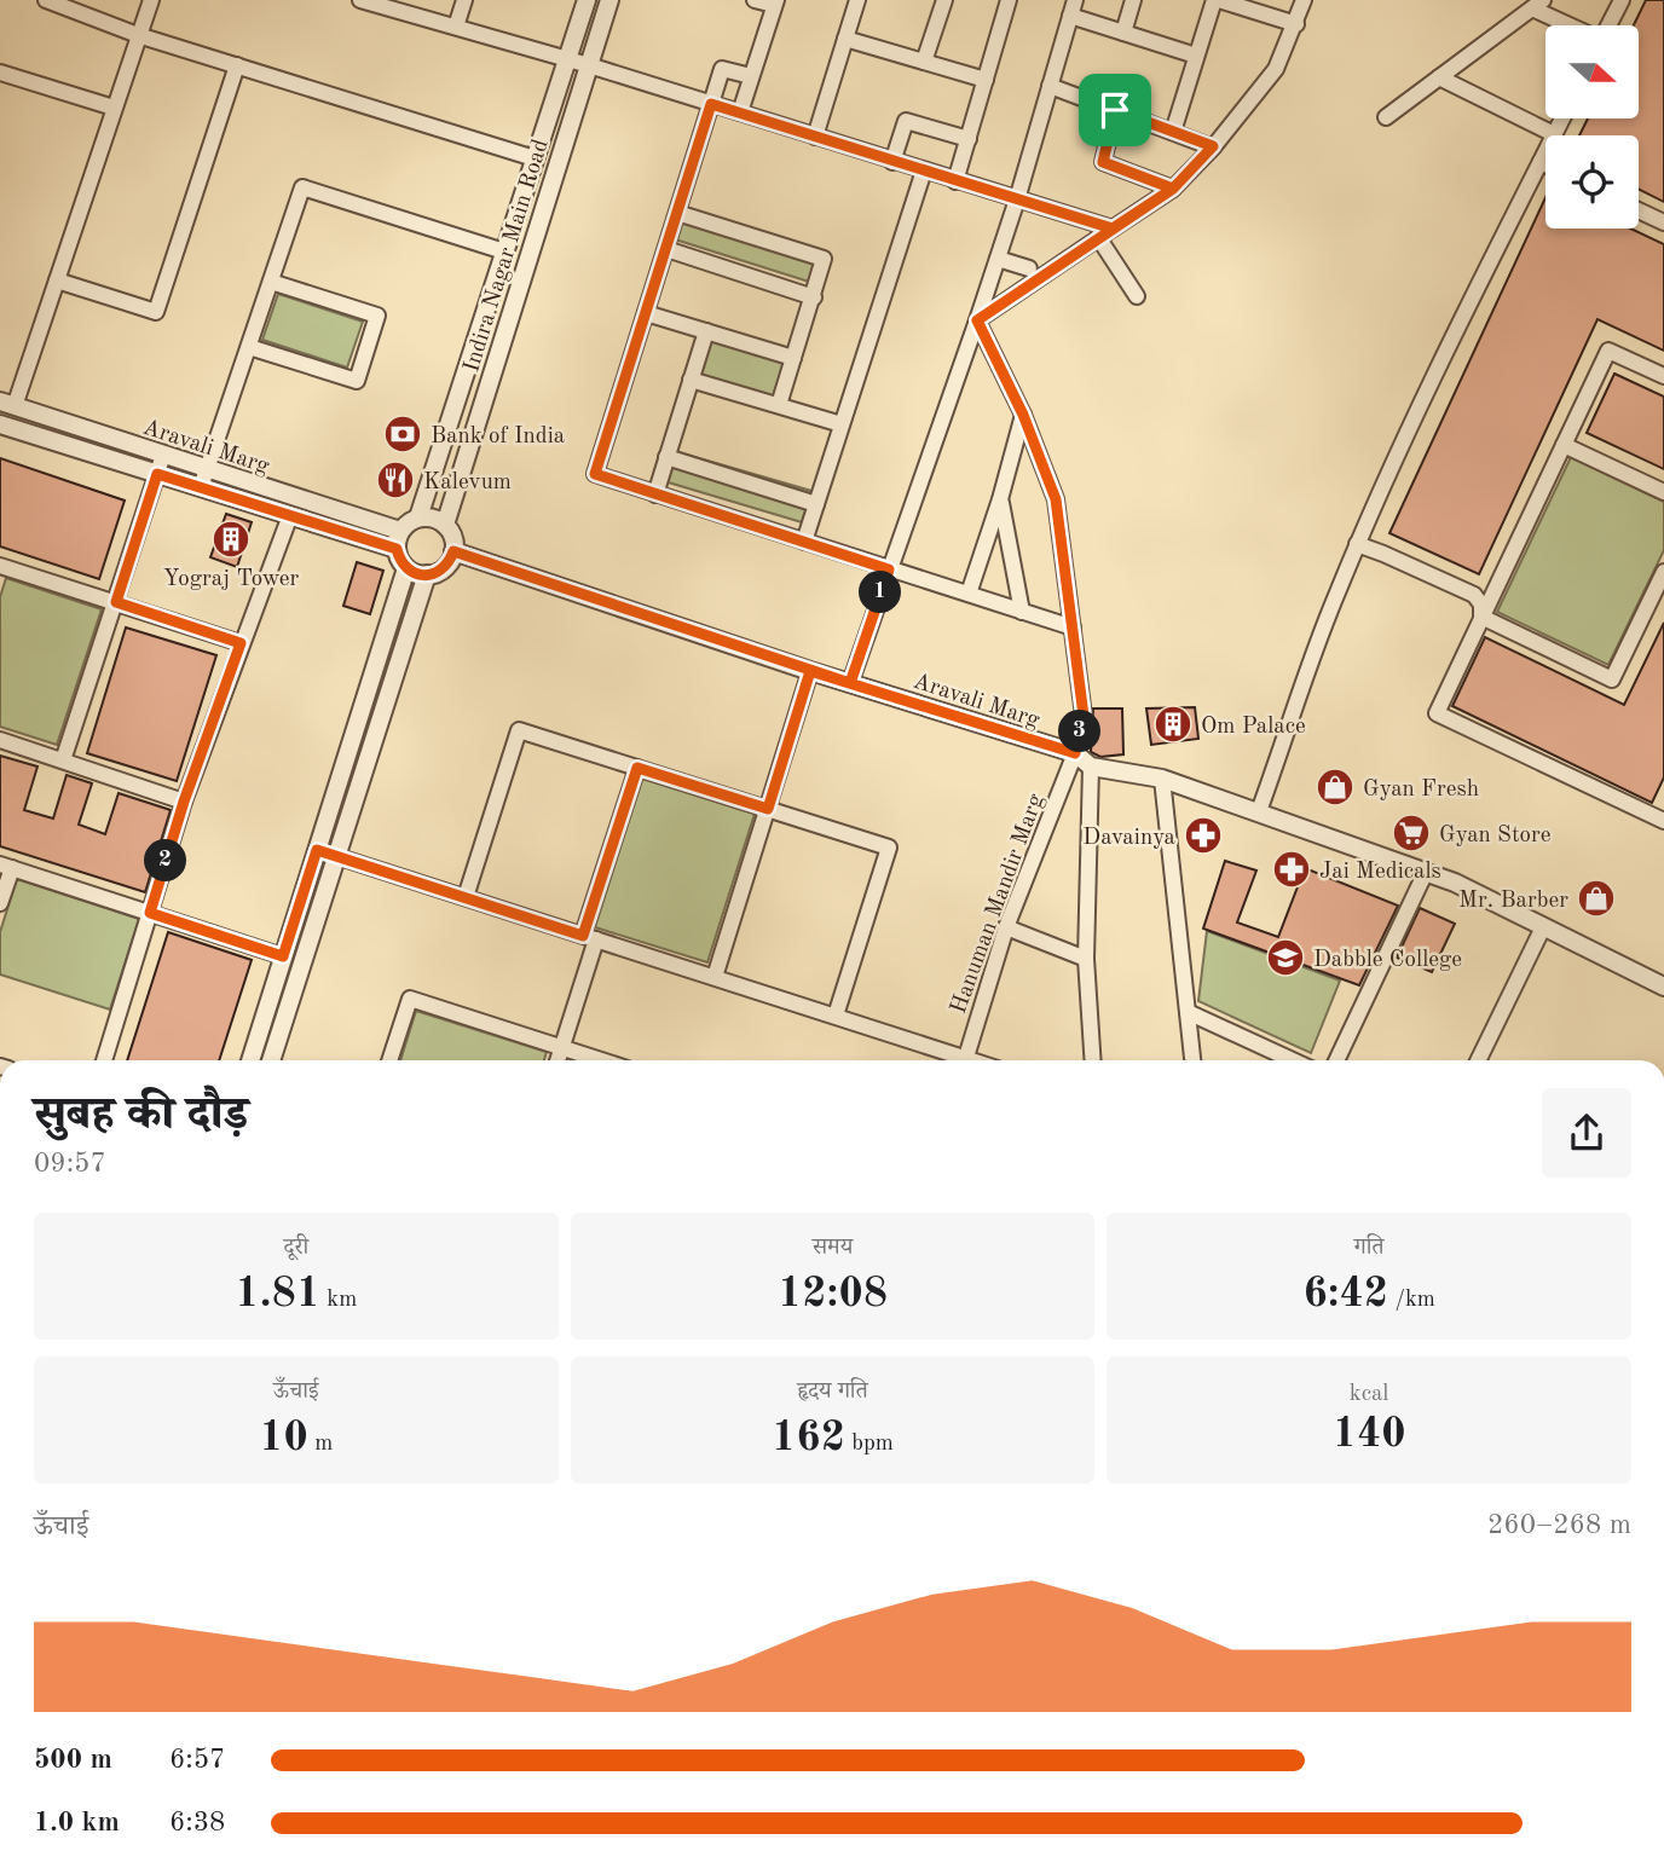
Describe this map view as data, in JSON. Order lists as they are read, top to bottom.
{
  "streets": {
    "street": ["Indira Nagar Main Road", "Aravali Marg", "Hanuman Mandir Marg"]
  },
  "crossings": [
    ["Indira Nagar Main Road", "Aravali Marg"],
    ["Aravali Marg", "Hanuman Mandir Marg"]
  ],
  "places": {
    "bank": ["Bank of India"],
    "restaurant": ["Kalevum"],
    "building": ["Yograj Tower", "Om Palace"],
    "shop": ["Gyan Fresh", "Mr. Barber"],
    "supermarket": ["Gyan Store"],
    "pharmacy": ["Davainya", "Jai Medicals"],
    "school or university": ["Dabble College"]
  },
  "north": "right",
  "page": {
    "pins": ["1", "3", "2"],
    "heading": ["सुबह की दौड़", "09:57"],
    "stats": [
      ["दूरी", "1.81 km"],
      ["समय", "12:08"],
      ["गति", "6:42 /km"],
      ["ऊँचाई", "10 m"],
      ["हृदय गति", "162 bpm"],
      ["kcal", "140"]
    ],
    "chart": ["ऊँचाई", "260–268 m"],
    "list": [
      {
        "name": "500 m",
        "note": "6:57"
      },
      {
        "name": "1.0 km",
        "note": "6:38"
      }
    ]
  }
}
